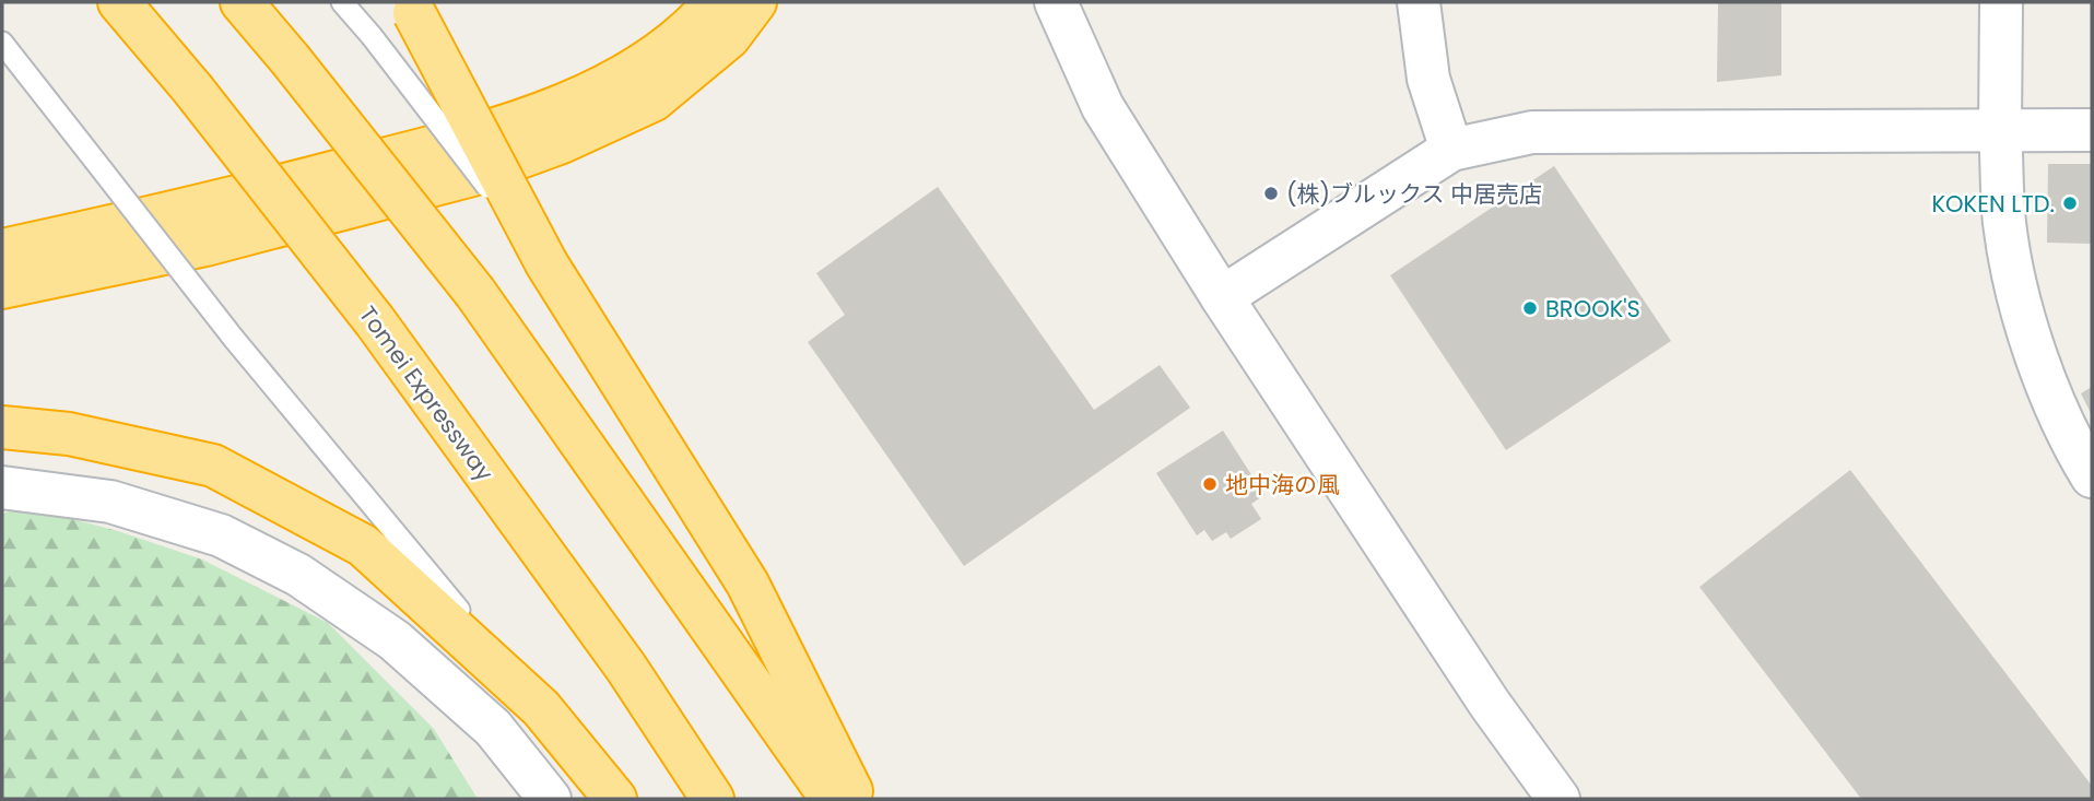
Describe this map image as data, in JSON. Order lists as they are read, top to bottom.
{
  "streets": {
    "highway": ["Tomei Expressway"]
  },
  "places": [
    "(株)ブルックス 中居売店",
    "KOKEN LTD.",
    "BROOK'S",
    "地中海の風"
  ]
}
